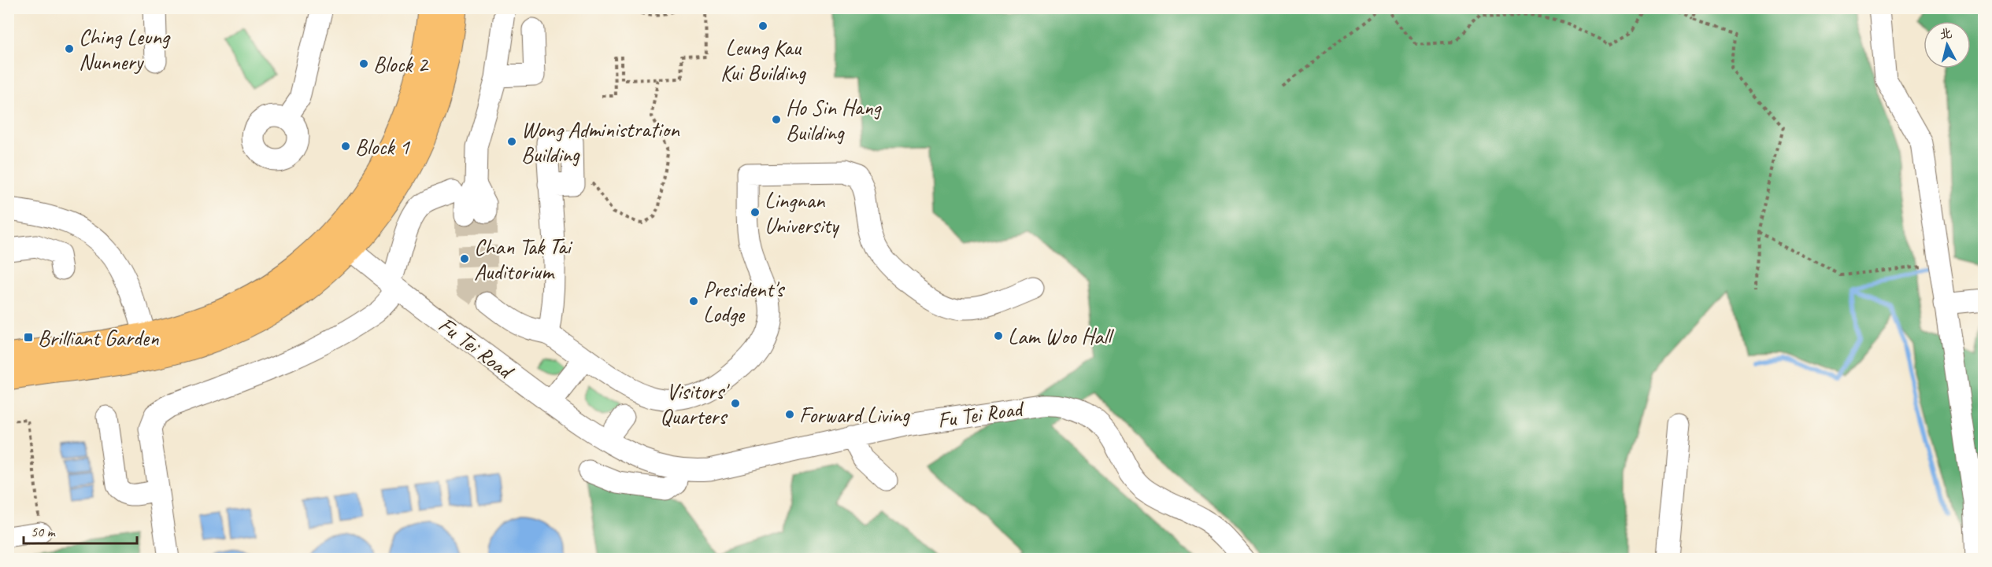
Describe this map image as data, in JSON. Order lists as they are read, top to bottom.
{
  "streets": {
    "street": ["Fu Tei Road"]
  },
  "places": {
    "other": [
      "Leung Kau Kui Building",
      "Ching Leung Nunnery",
      "Block 2",
      "Ho Sin Hang Building",
      "Wong Administration Building",
      "Block 1",
      "Lingnan University",
      "Chan Tak Tai Auditorium",
      "President's Lodge",
      "Lam Woo Hall",
      "Visitors' Quarters",
      "Forward Living"
    ],
    "transit": ["Brilliant Garden"]
  },
  "scale_bar": "50 m",
  "north": "top"
}
